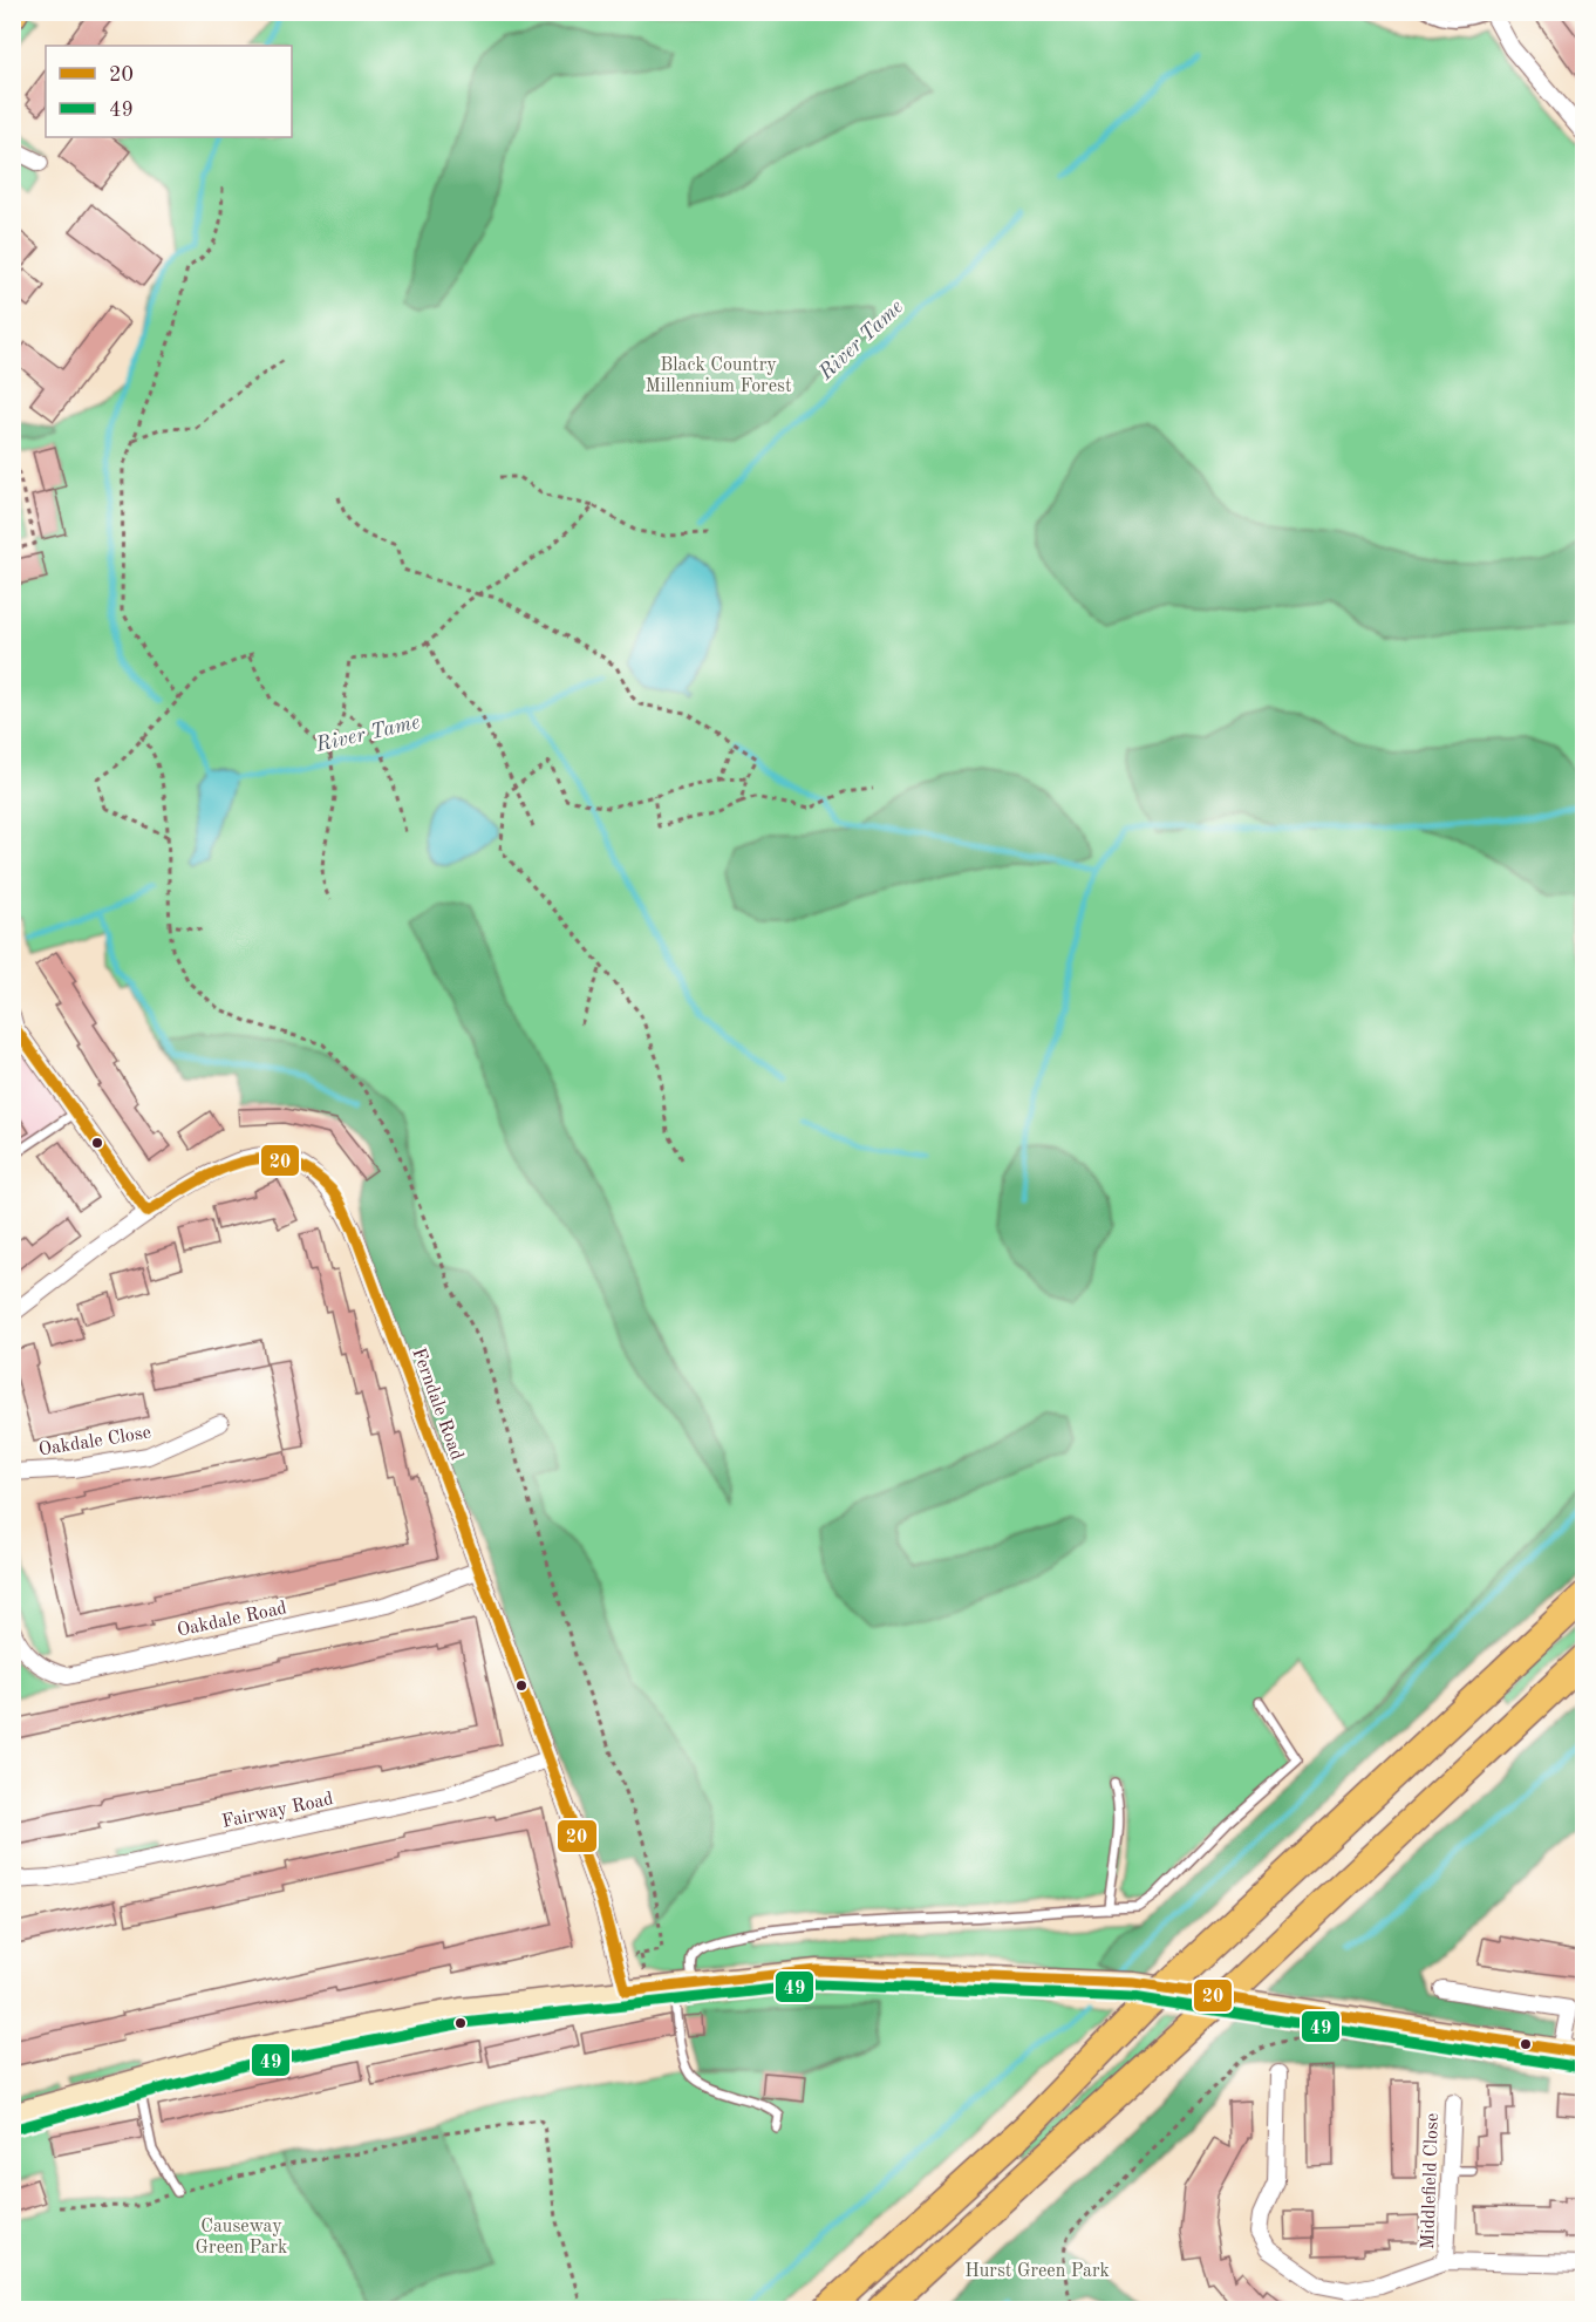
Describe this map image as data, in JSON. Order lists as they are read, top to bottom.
{
  "streets": {
    "street": [
      "Ferndale Road",
      "Oakdale Close",
      "Oakdale Road",
      "Fairway Road",
      "Middlefield Close"
    ]
  },
  "crossings": [
    ["Ferndale Road", "Oakdale Road"],
    ["Ferndale Road", "Fairway Road"]
  ],
  "water": ["River Tame"],
  "parks": ["Black Country Millennium Forest", "Causeway Green Park", "Hurst Green Park"],
  "lines": ["transit line 20", "transit line 49"],
  "legend": ["20", "49"]
}
